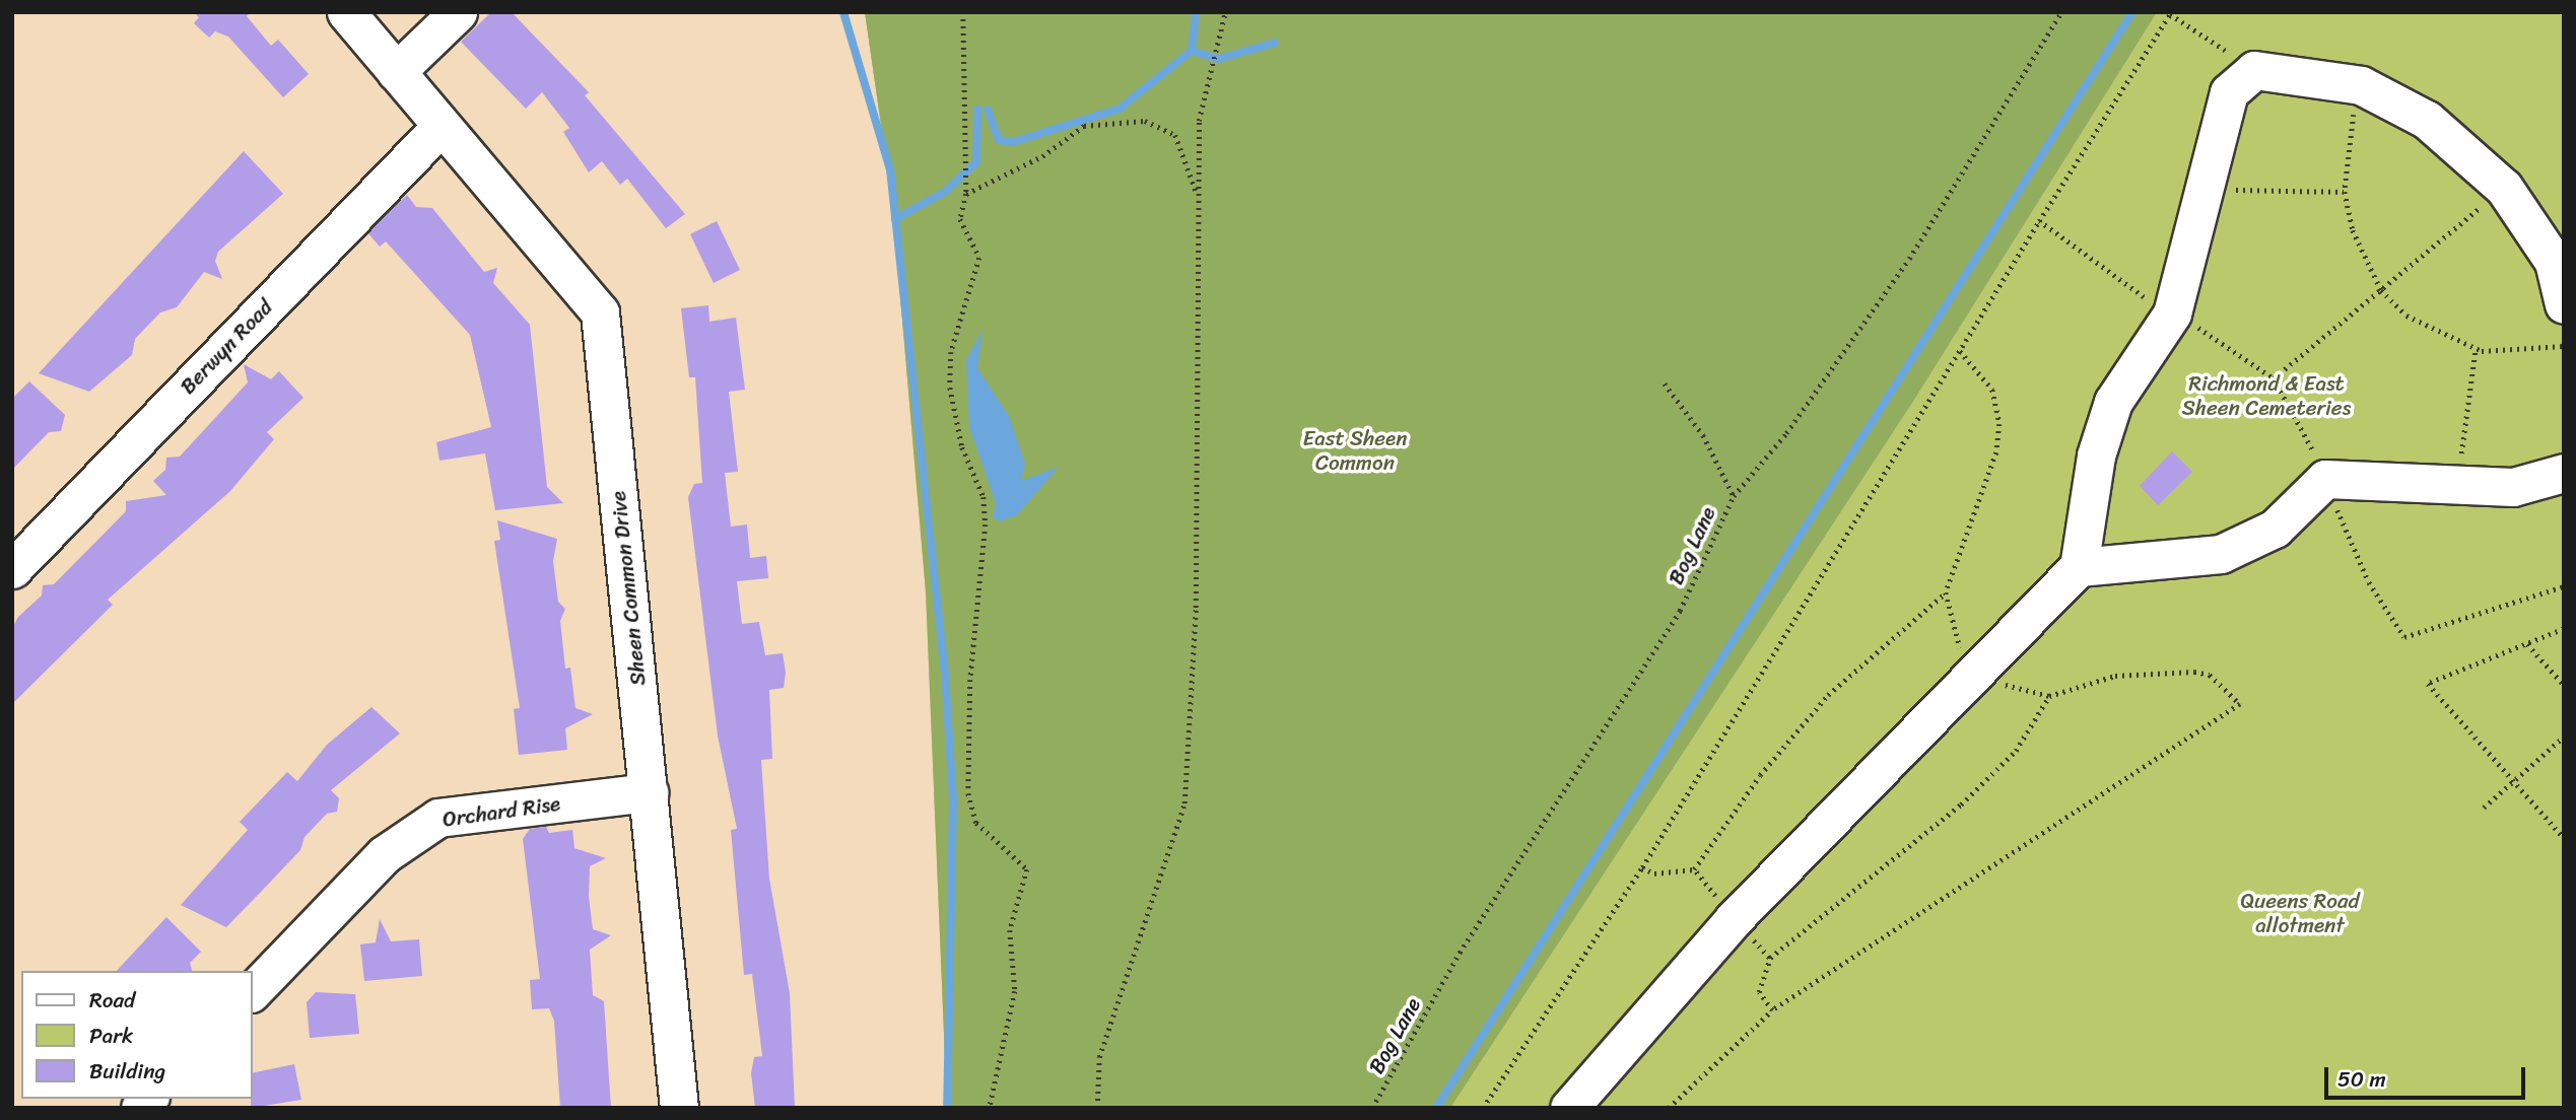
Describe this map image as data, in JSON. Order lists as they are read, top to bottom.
{
  "streets": {
    "street": ["Berwyn Road", "Sheen Common Drive", "Orchard Rise"],
    "path": ["Bog Lane"]
  },
  "crossings": [
    ["Berwyn Road", "Sheen Common Drive"],
    ["Sheen Common Drive", "Orchard Rise"]
  ],
  "parks": ["Richmond & East Sheen Cemeteries", "East Sheen Common", "Queens Road allotment"],
  "legend": ["Road", "Park", "Building"],
  "scale_bar": "50 m"
}
